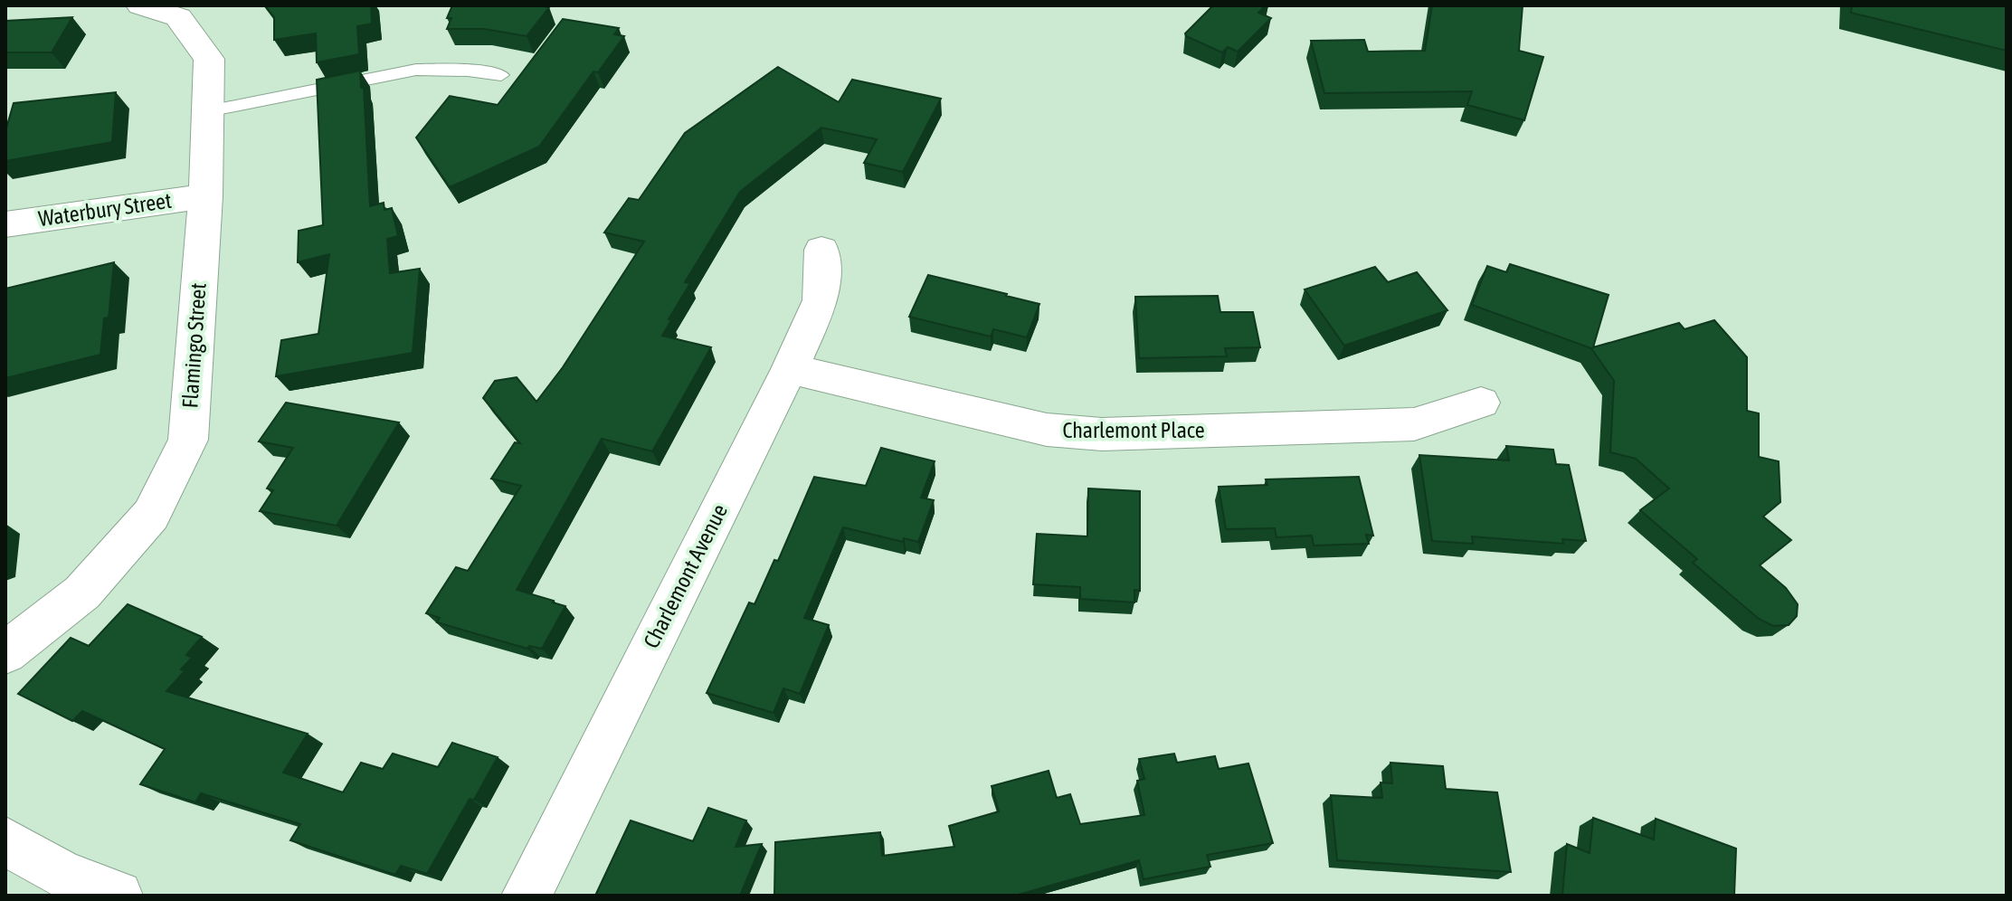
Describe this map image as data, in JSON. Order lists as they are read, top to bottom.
{
  "streets": {
    "street": [
      "Waterbury Street",
      "Flamingo Street",
      "Charlemont Place",
      "Charlemont Avenue"
    ]
  },
  "crossings": [
    ["Waterbury Street", "Flamingo Street"],
    ["Charlemont Place", "Charlemont Avenue"]
  ]
}
